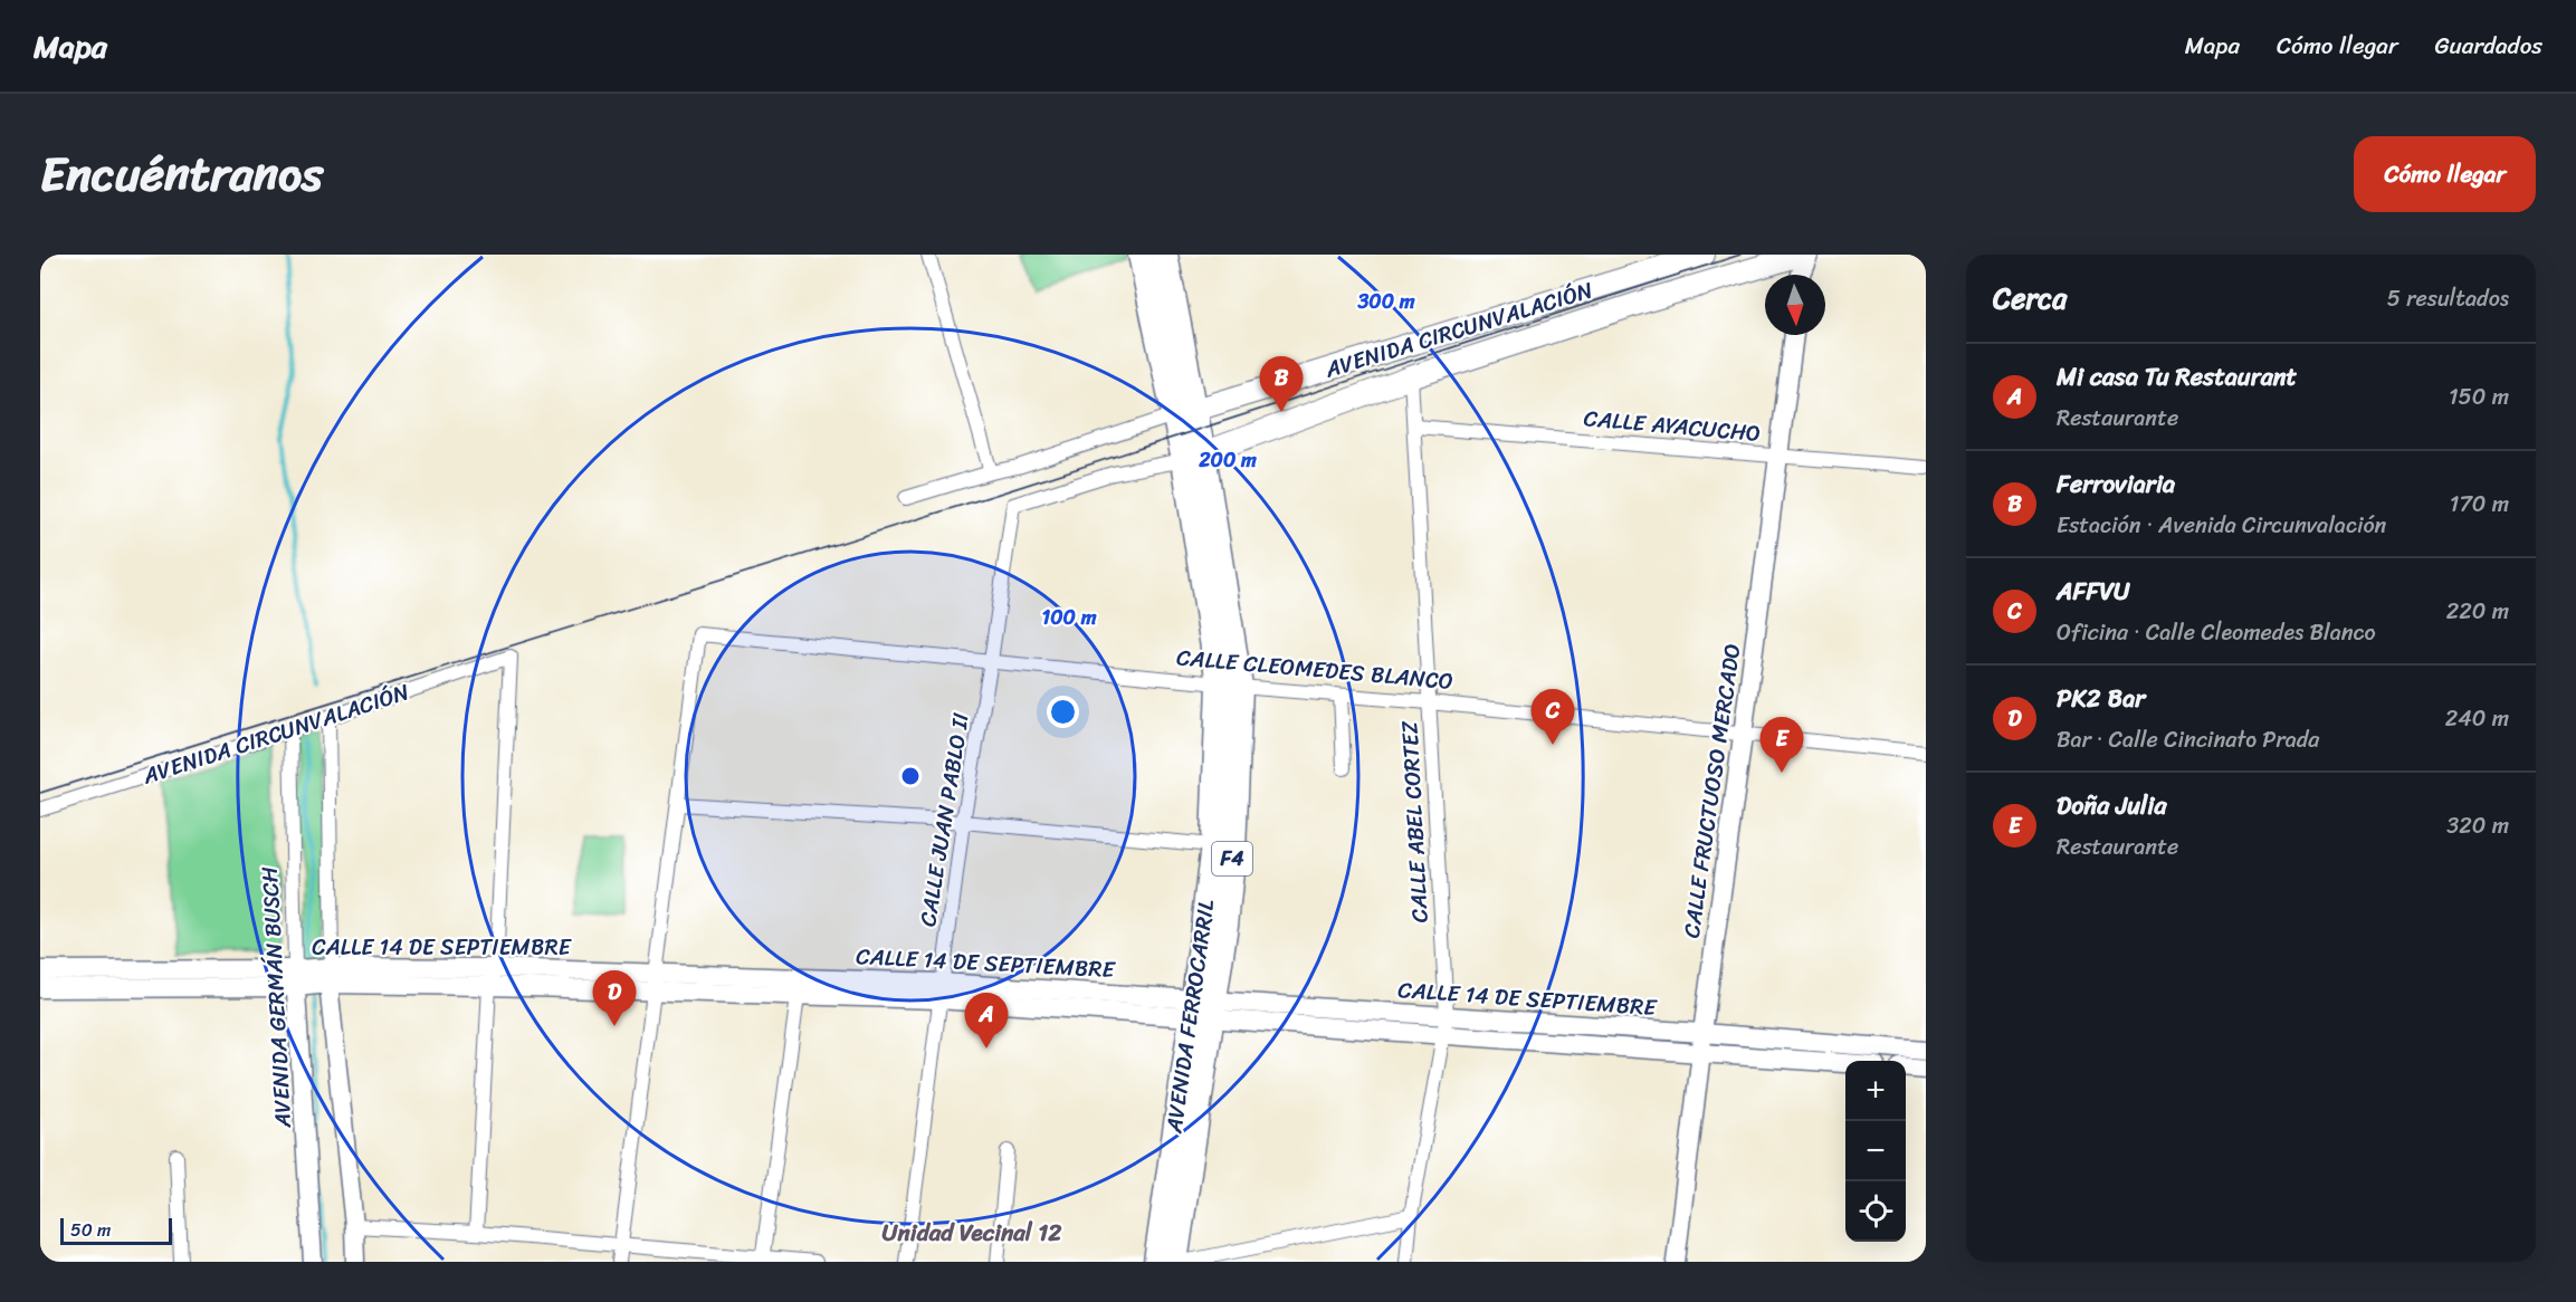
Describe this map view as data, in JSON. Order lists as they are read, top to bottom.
{
  "streets": {
    "highway": ["F4", "AVENIDA FERROCARRIL"],
    "main road": ["AVENIDA CIRCUNVALACIÓN"],
    "street": [
      "CALLE AYACUCHO",
      "CALLE CLEOMEDES BLANCO",
      "CALLE FRUCTUOSO MERCADO",
      "CALLE JUAN PABLO II",
      "CALLE ABEL CORTEZ",
      "CALLE 14 DE SEPTIEMBRE",
      "AVENIDA GERMÁN BUSCH"
    ]
  },
  "crossings": [
    ["AVENIDA CIRCUNVALACIÓN", "CALLE JUAN PABLO II"],
    ["AVENIDA CIRCUNVALACIÓN", "CALLE ABEL CORTEZ"],
    ["AVENIDA CIRCUNVALACIÓN", "CALLE 14 DE SEPTIEMBRE"],
    ["AVENIDA CIRCUNVALACIÓN", "AVENIDA GERMÁN BUSCH"],
    ["AVENIDA CIRCUNVALACIÓN", "AVENIDA FERROCARRIL"],
    ["CALLE AYACUCHO", "CALLE FRUCTUOSO MERCADO"],
    ["CALLE AYACUCHO", "CALLE ABEL CORTEZ"],
    ["CALLE CLEOMEDES BLANCO", "CALLE FRUCTUOSO MERCADO"],
    ["CALLE CLEOMEDES BLANCO", "CALLE JUAN PABLO II"],
    ["CALLE CLEOMEDES BLANCO", "CALLE ABEL CORTEZ"],
    ["CALLE CLEOMEDES BLANCO", "AVENIDA FERROCARRIL"],
    ["CALLE FRUCTUOSO MERCADO", "CALLE 14 DE SEPTIEMBRE"],
    ["CALLE JUAN PABLO II", "CALLE 14 DE SEPTIEMBRE"],
    ["CALLE ABEL CORTEZ", "CALLE 14 DE SEPTIEMBRE"],
    ["CALLE 14 DE SEPTIEMBRE", "AVENIDA GERMÁN BUSCH"],
    ["CALLE 14 DE SEPTIEMBRE", "AVENIDA FERROCARRIL"]
  ],
  "districts": ["Unidad Vecinal 12"],
  "scale_bar": "50 m",
  "north": "bottom",
  "page": {
    "header": "Mapa",
    "nav": ["Mapa", "Cómo llegar", "Guardados"],
    "title": "Encuéntranos",
    "buttons": "Cómo llegar",
    "heading": ["Cerca", "5 resultados"],
    "list": [
      {
        "mark": "A",
        "name": "Mi casa Tu Restaurant",
        "note": "Restaurante",
        "value": "150 m"
      },
      {
        "mark": "B",
        "name": "Ferroviaria",
        "note": "Estación · Avenida Circunvalación",
        "value": "170 m"
      },
      {
        "mark": "C",
        "name": "AFFVU",
        "note": "Oficina · Calle Cleomedes Blanco",
        "value": "220 m"
      },
      {
        "mark": "D",
        "name": "PK2 Bar",
        "note": "Bar · Calle Cincinato Prada",
        "value": "240 m"
      },
      {
        "mark": "E",
        "name": "Doña Julia",
        "note": "Restaurante",
        "value": "320 m"
      }
    ],
    "pins": [
      "B",
      "C",
      "E",
      "D",
      "A"
    ],
    "map_buttons": ["+", "−"],
    "scale": "50 m"
  },
  "rings": ["300 m", "200 m", "100 m"]
}
